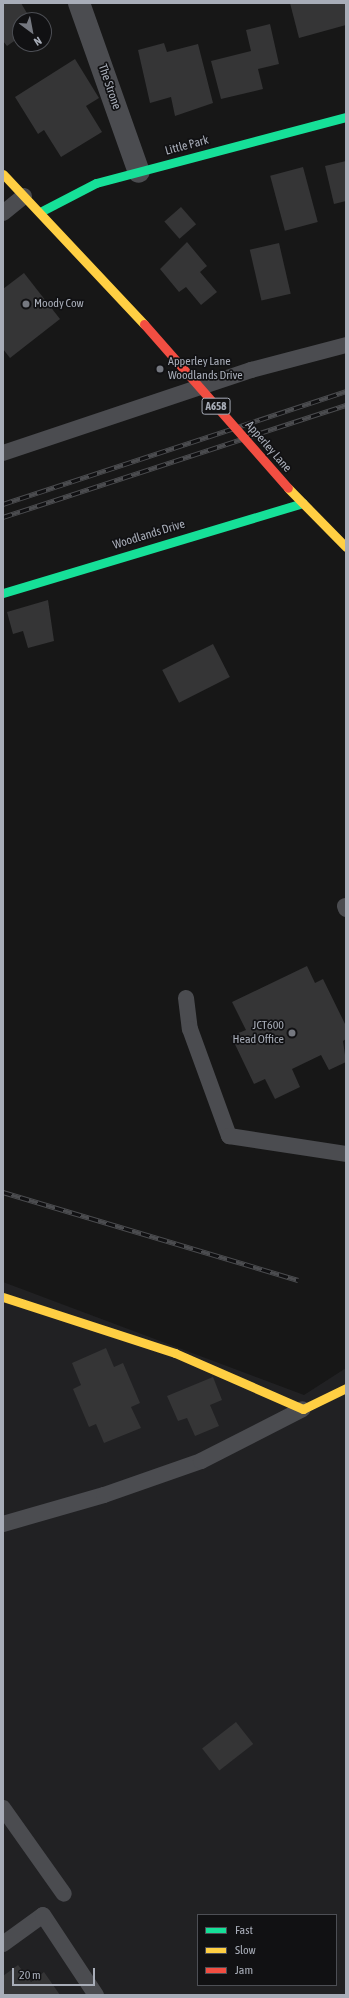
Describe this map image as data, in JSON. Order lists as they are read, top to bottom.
{
  "streets": {
    "main road": [
      "Little Park",
      "A658",
      "Apperley Lane",
      "Woodlands Drive"
    ],
    "street": ["The Strone"]
  },
  "crossings": [
    ["The Strone", "Little Park"],
    ["Little Park", "A658"],
    ["Little Park", "Apperley Lane"],
    ["A658", "Apperley Lane"],
    ["Apperley Lane", "Woodlands Drive"]
  ],
  "places": ["Moody Cow", "Apperley Lane Woodlands Drive", "JCT600 Head Office"],
  "legend": ["Fast", "Slow", "Jam"],
  "scale_bar": "20 m",
  "north": "bottom right"
}
